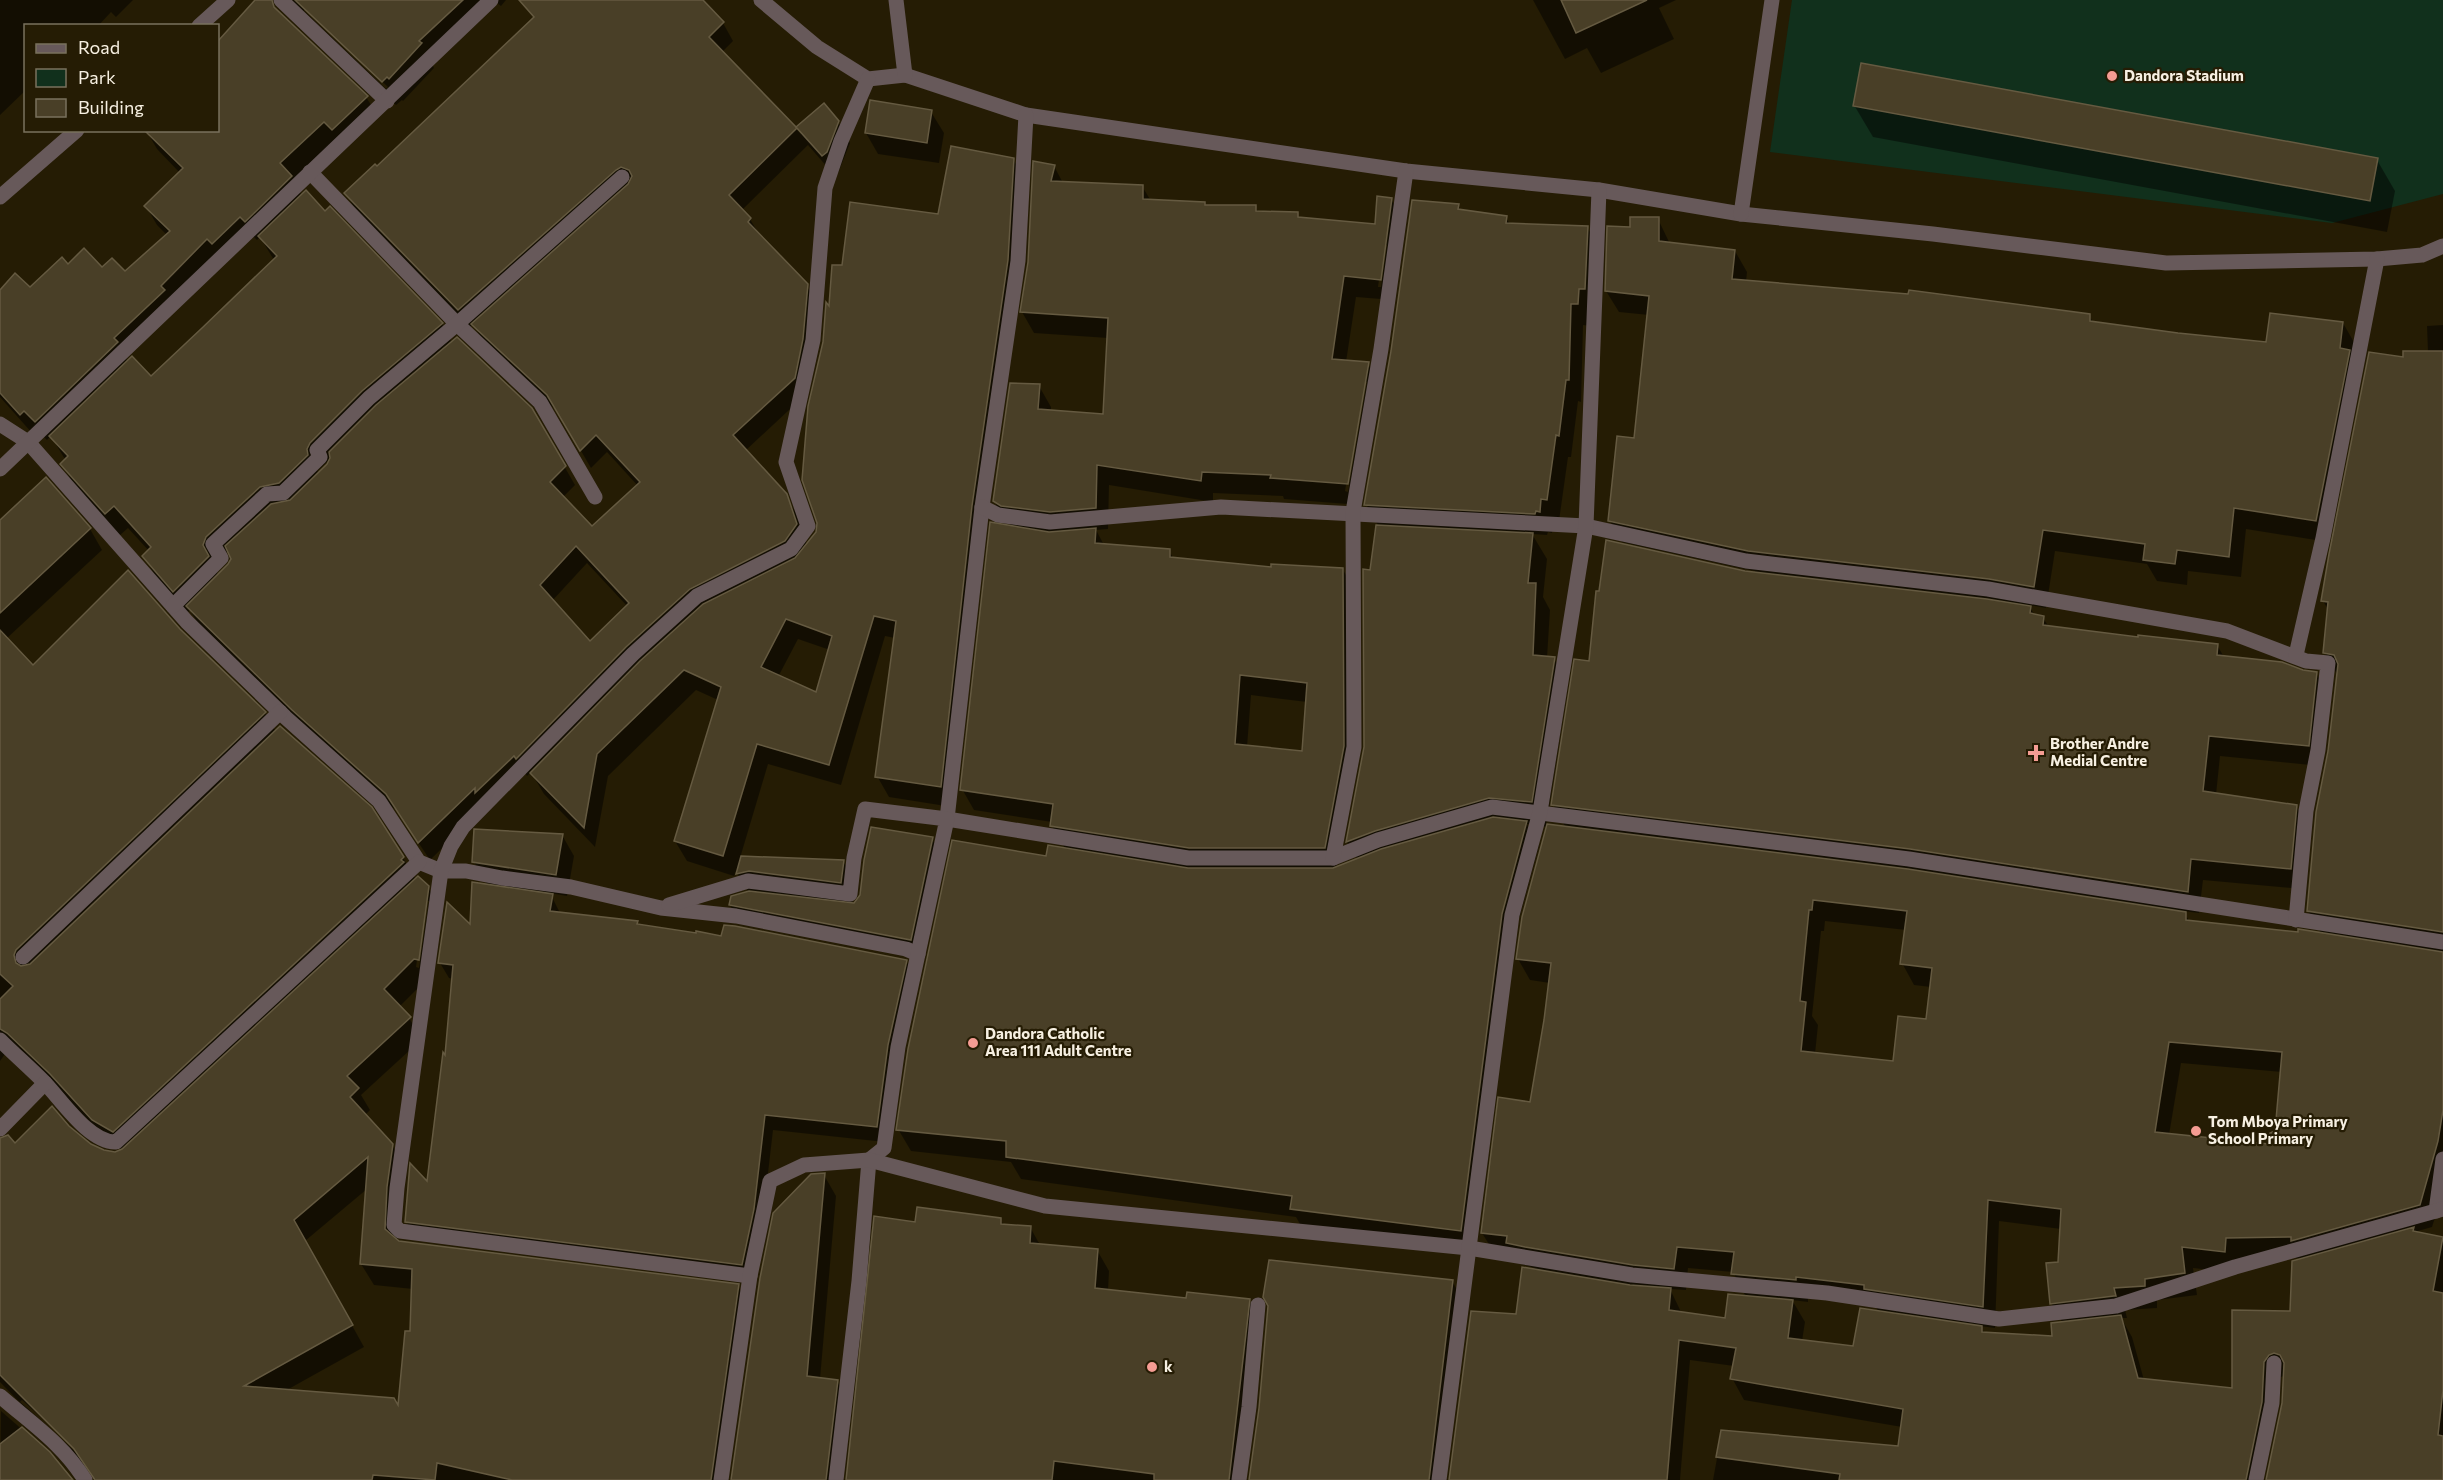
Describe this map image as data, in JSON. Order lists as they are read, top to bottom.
{
  "places": {
    "other": [
      "Dandora Stadium",
      "Dandora Catholic Area 111 Adult Centre",
      "Tom Mboya Primary School Primary",
      "k"
    ],
    "health": ["Brother Andre Medial Centre"]
  },
  "legend": ["Road", "Park", "Building"]
}
